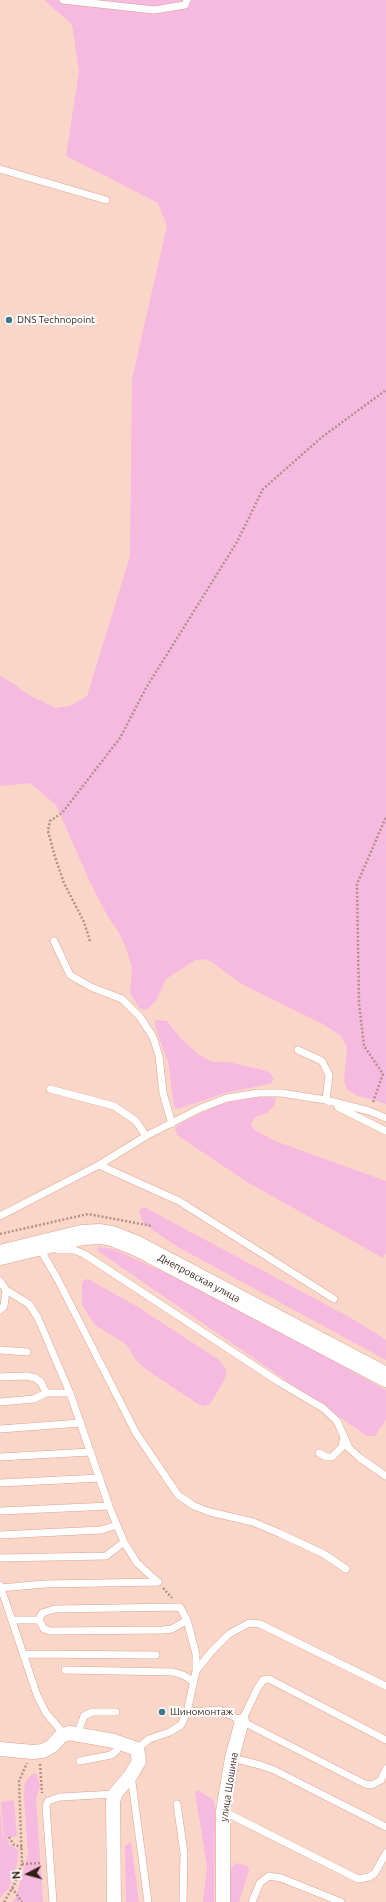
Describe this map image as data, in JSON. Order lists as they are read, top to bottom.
{
  "streets": {
    "main road": ["Днепровская улица"],
    "street": ["улица Шошина"]
  },
  "places": ["DNS Technopoint", "Шиномонтаж"],
  "north": "left"
}
